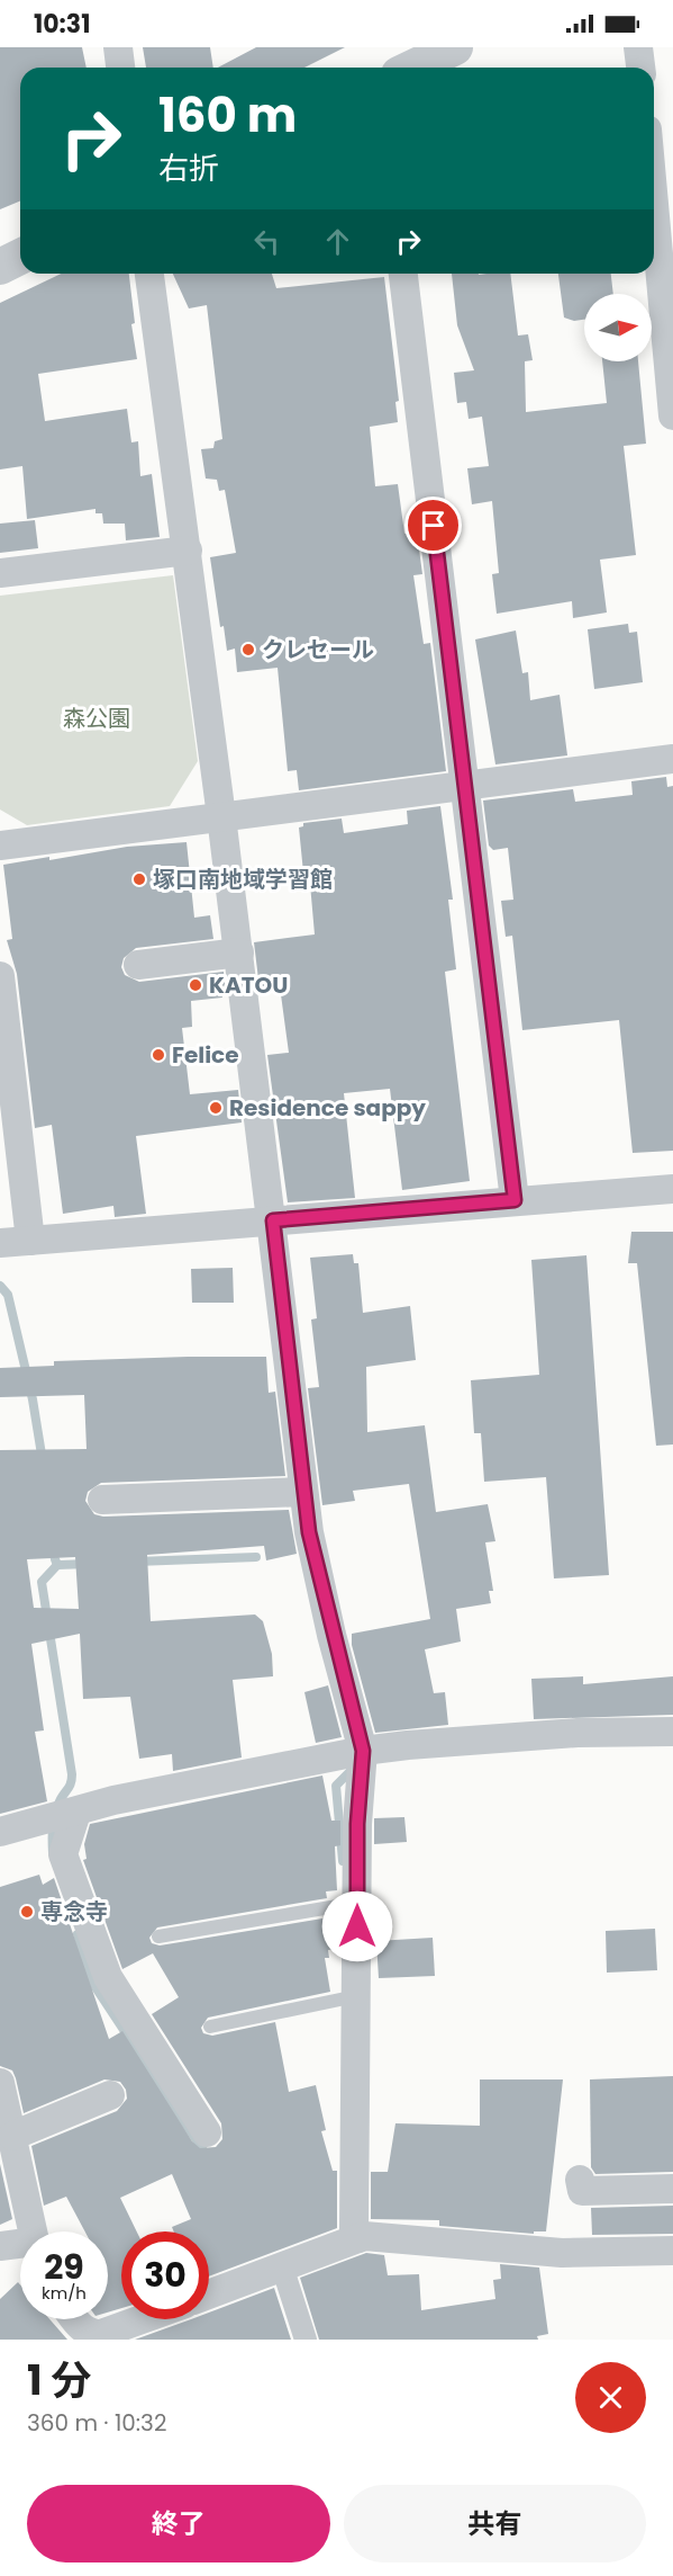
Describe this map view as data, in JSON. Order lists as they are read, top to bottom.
{
  "parks": ["森公園"],
  "places": [
    "クレセール",
    "塚口南地域学習館",
    "KATOU",
    "Felice",
    "Residence sappy",
    "専念寺"
  ],
  "north": "right",
  "page": {
    "status": "10:31",
    "turn": ["160 m", "右折"],
    "speed": "29 km/h",
    "limit": "30",
    "heading": ["1 分", "360 m · 10:32"],
    "buttons": ["終了", "共有"]
  }
}
